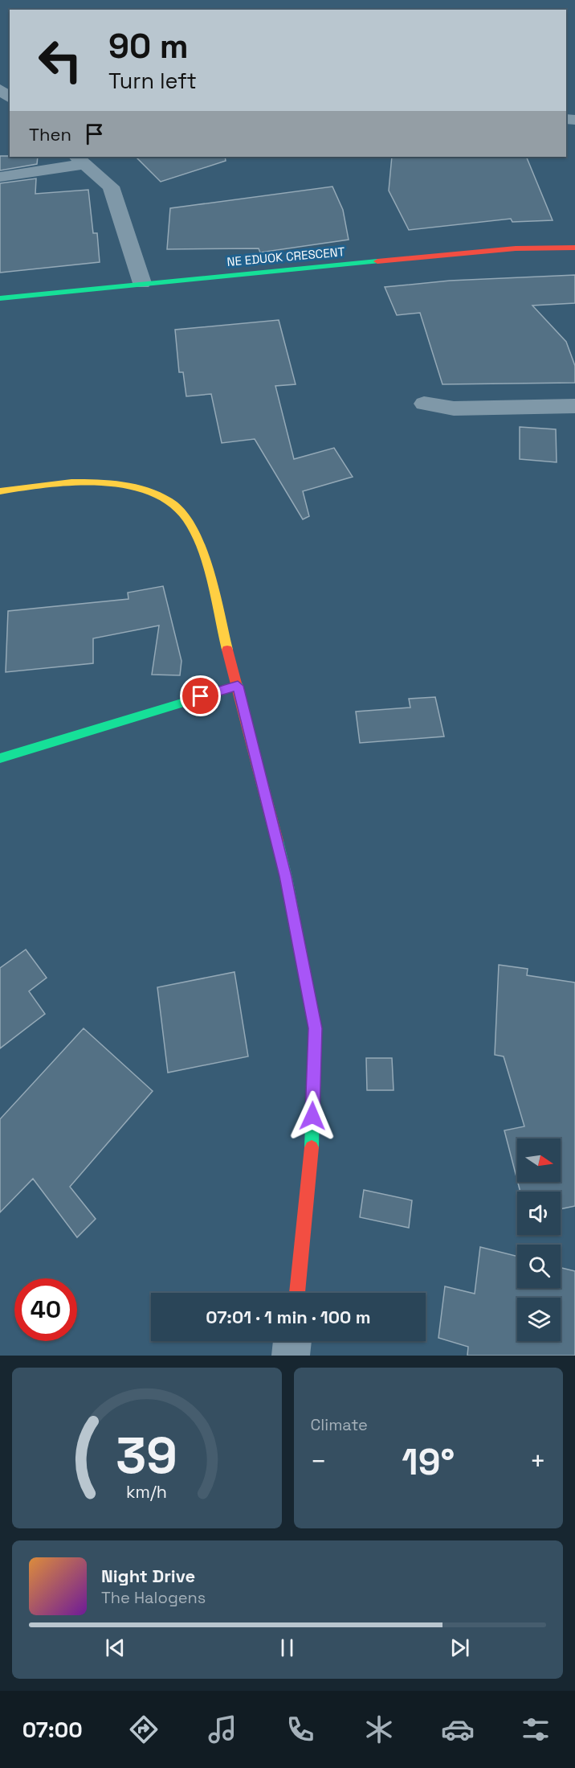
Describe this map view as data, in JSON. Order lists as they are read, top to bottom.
{
  "streets": {
    "street": ["NE EDUOK CRESCENT"]
  },
  "north": "right",
  "page": {
    "turn": ["90 m", "Turn left"],
    "then": "Then",
    "limit": "40",
    "trip": "07:01 · 1 min · 100 m",
    "tile": "Climate",
    "heat": ["−", "19°", "+"],
    "song": ["Night Drive", "The Halogens"],
    "tabs": "07:00",
    "gauge": ["39", "km/h"]
  }
}
